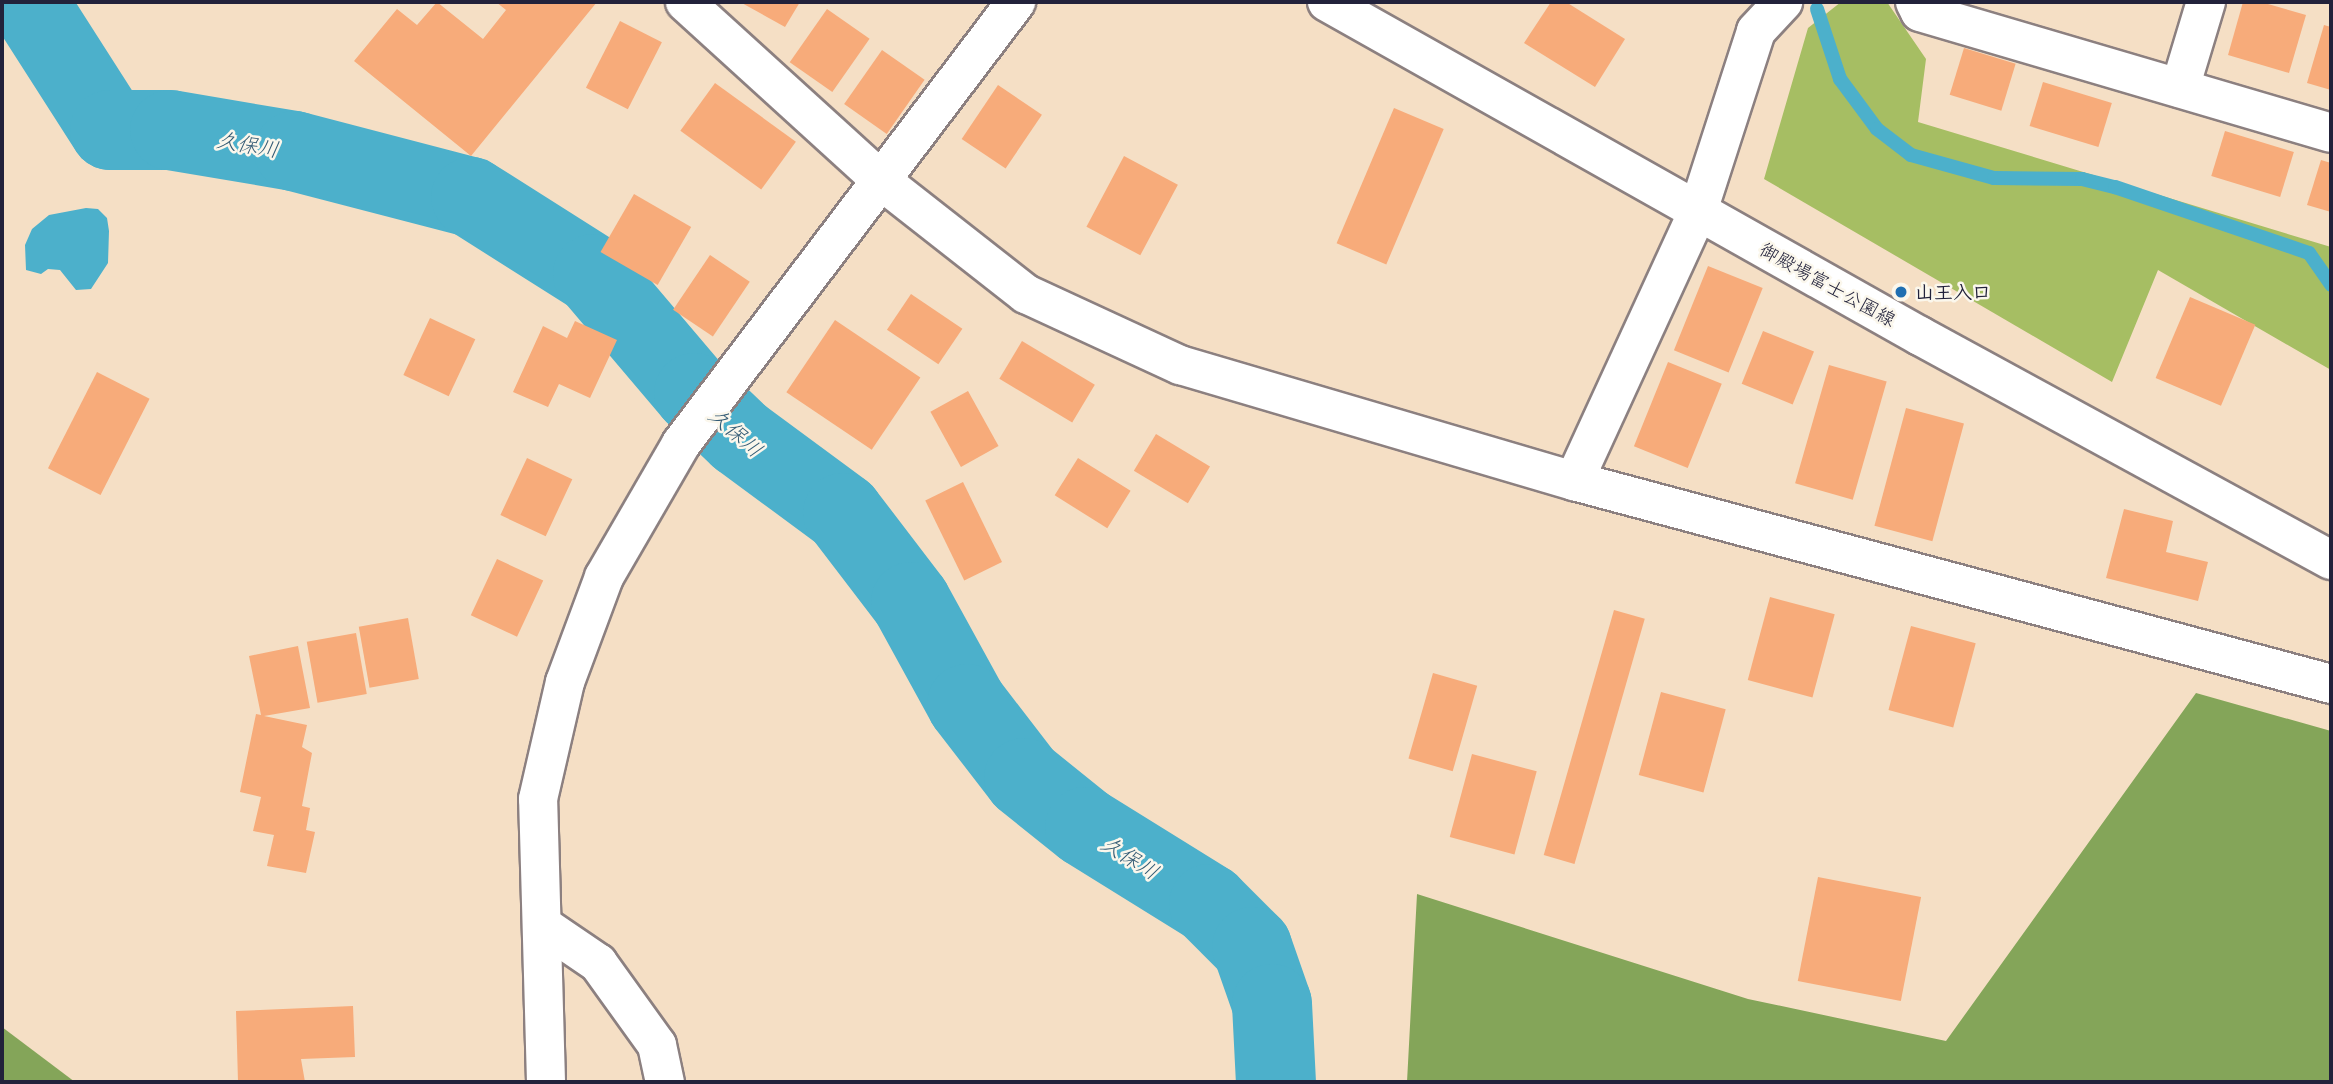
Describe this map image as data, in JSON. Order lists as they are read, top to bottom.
{
  "streets": {
    "street": ["御殿場富士公園線"]
  },
  "water": ["久保川"],
  "places": ["山王入口"]
}
